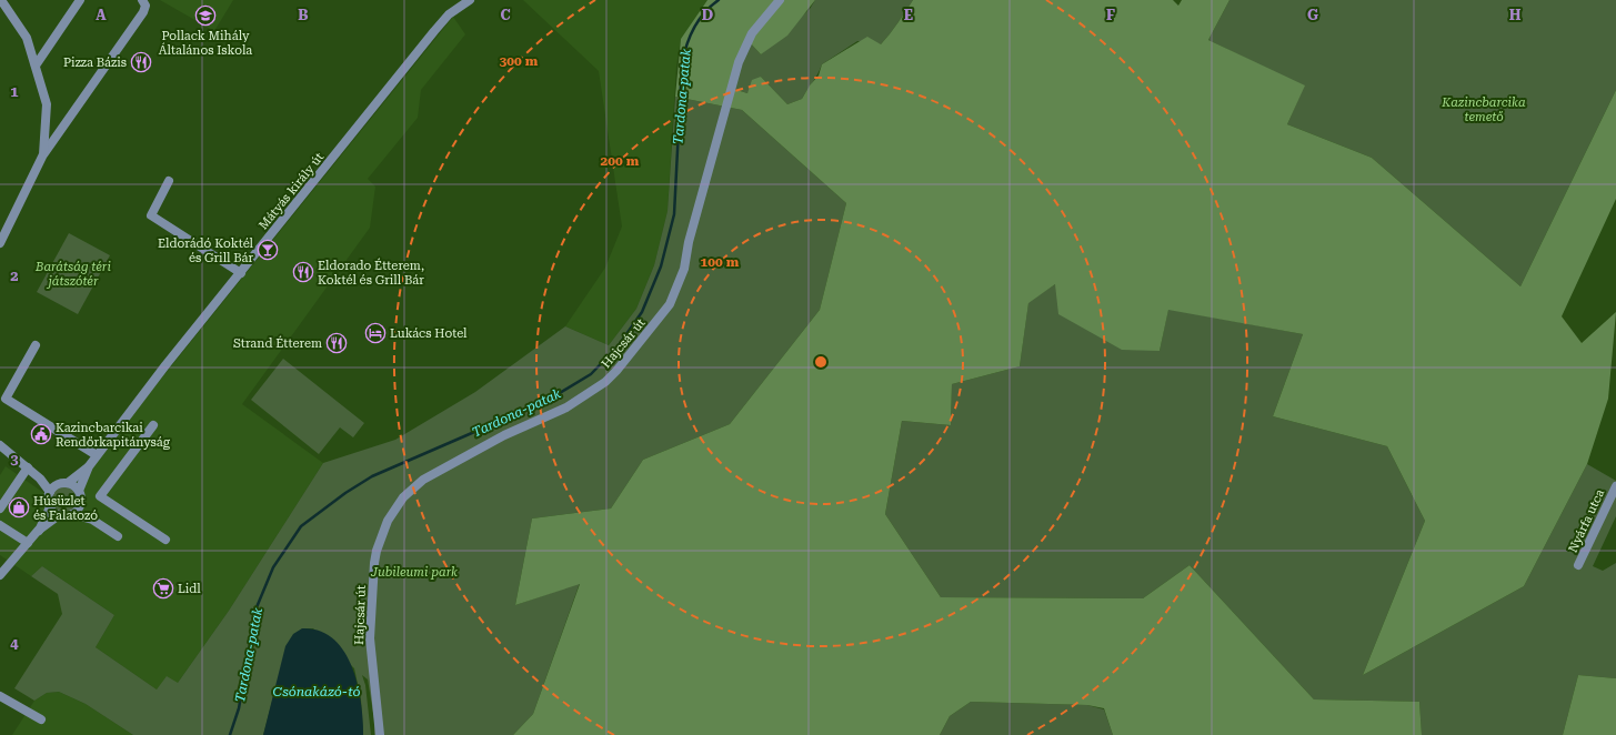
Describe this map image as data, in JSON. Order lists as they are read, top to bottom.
{
  "streets": {
    "street": ["Mátyás király út", "Hajcsár út", "Nyárfa utca"]
  },
  "water": ["Tardona-patak", "Csónakázó-tó"],
  "parks": ["Kazincbarcika temető", "Barátság téri játszótér", "Jubileumi park"],
  "places": {
    "school or university": ["Pollack Mihály Általános Iskola"],
    "restaurant": ["Pizza Bázis", "Eldorado Étterem, Koktél és Grill Bár", "Strand Étterem"],
    "bar": ["Eldorádó Koktél és Grill Bár"],
    "hotel": ["Lukács Hotel"],
    "public building": ["Kazincbarcikai Rendőrkapitányság"],
    "shop": ["Húsüzlet és Falatozó"],
    "supermarket": ["Lidl"]
  },
  "grid": {
    "columns": [
      "A",
      "B",
      "C",
      "D",
      "E",
      "F",
      "G",
      "H"
    ],
    "rows": [
      "1",
      "2",
      "3",
      "4"
    ]
  },
  "rings": ["300 m", "200 m", "100 m"]
}
